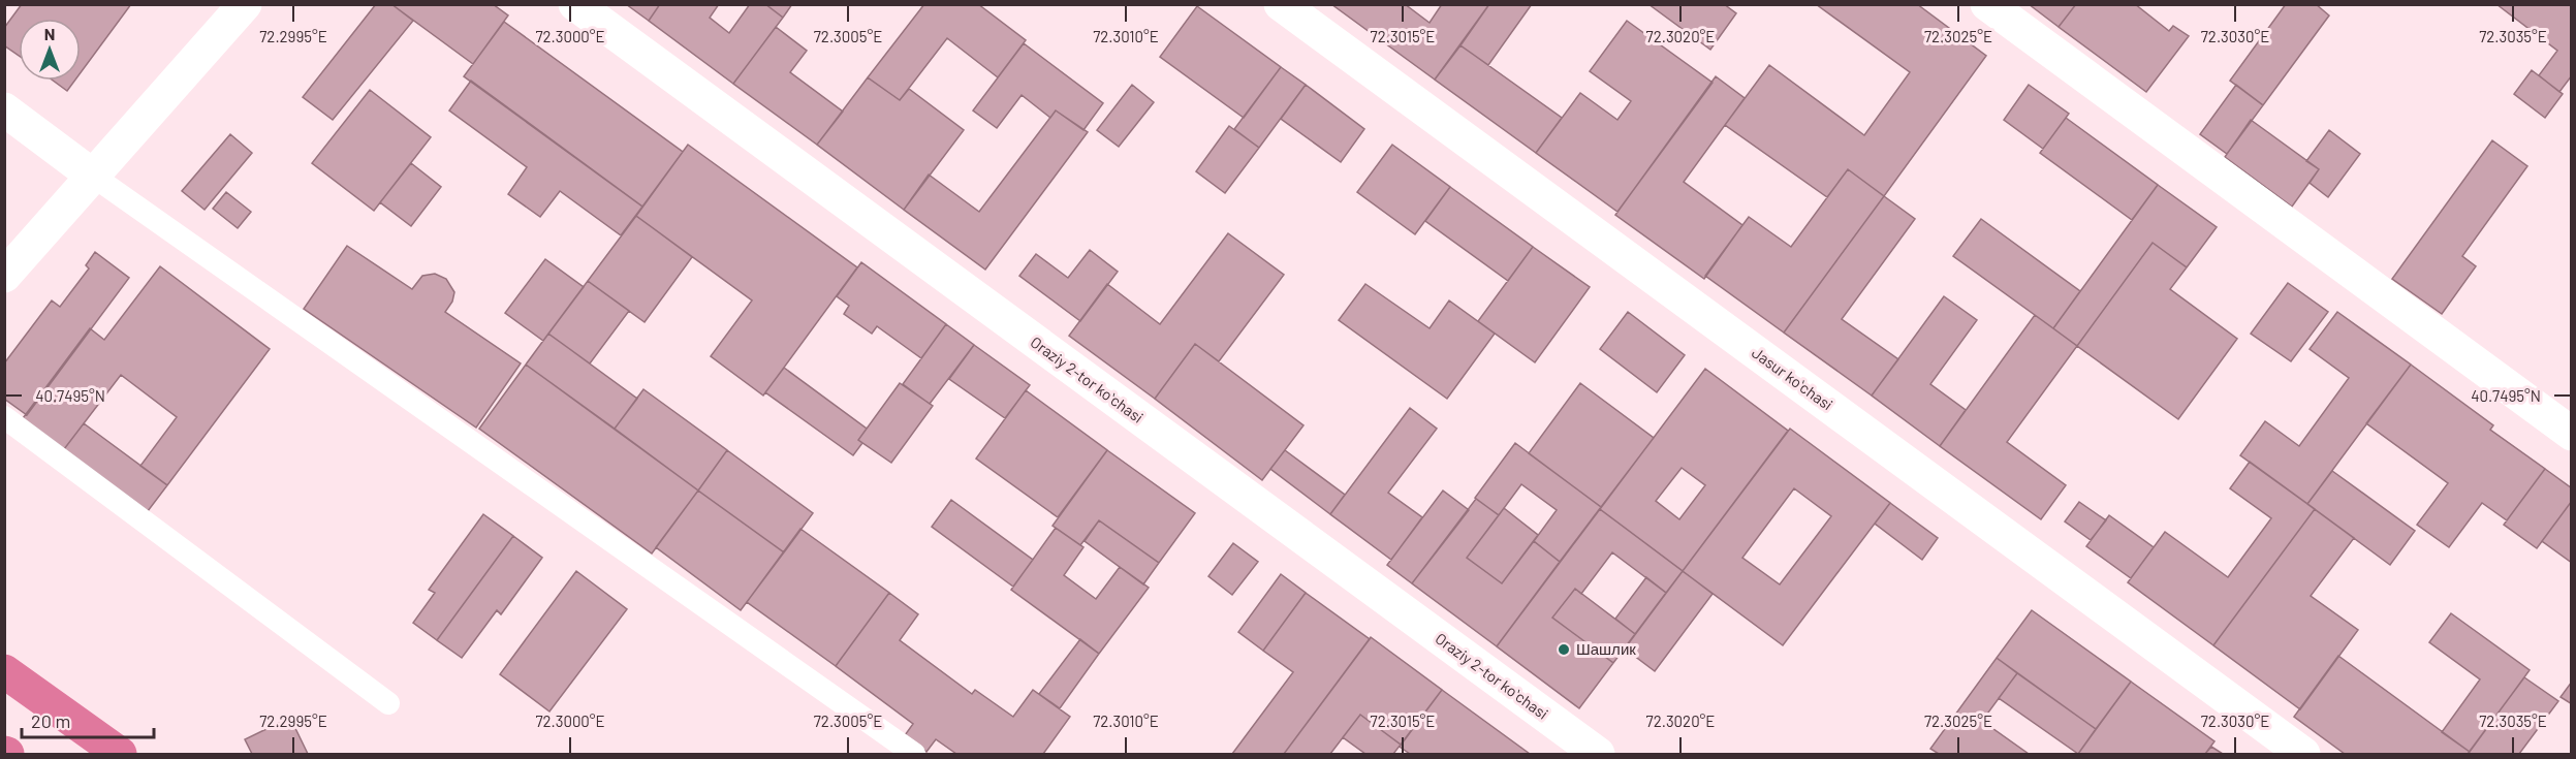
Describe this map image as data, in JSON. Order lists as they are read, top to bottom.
{
  "streets": {
    "street": ["Jasur koʻchasi", "Oraziy 2-tor koʻchasi"]
  },
  "places": ["Шашлик"],
  "scale_bar": "20 m",
  "north": "top",
  "coordinates": [
    "72.2995°E",
    "72.3000°E",
    "72.3005°E",
    "72.3010°E",
    "72.3015°E",
    "72.3020°E",
    "72.3025°E",
    "72.3030°E",
    "72.3035°E",
    "40.7495°N"
  ]
}
